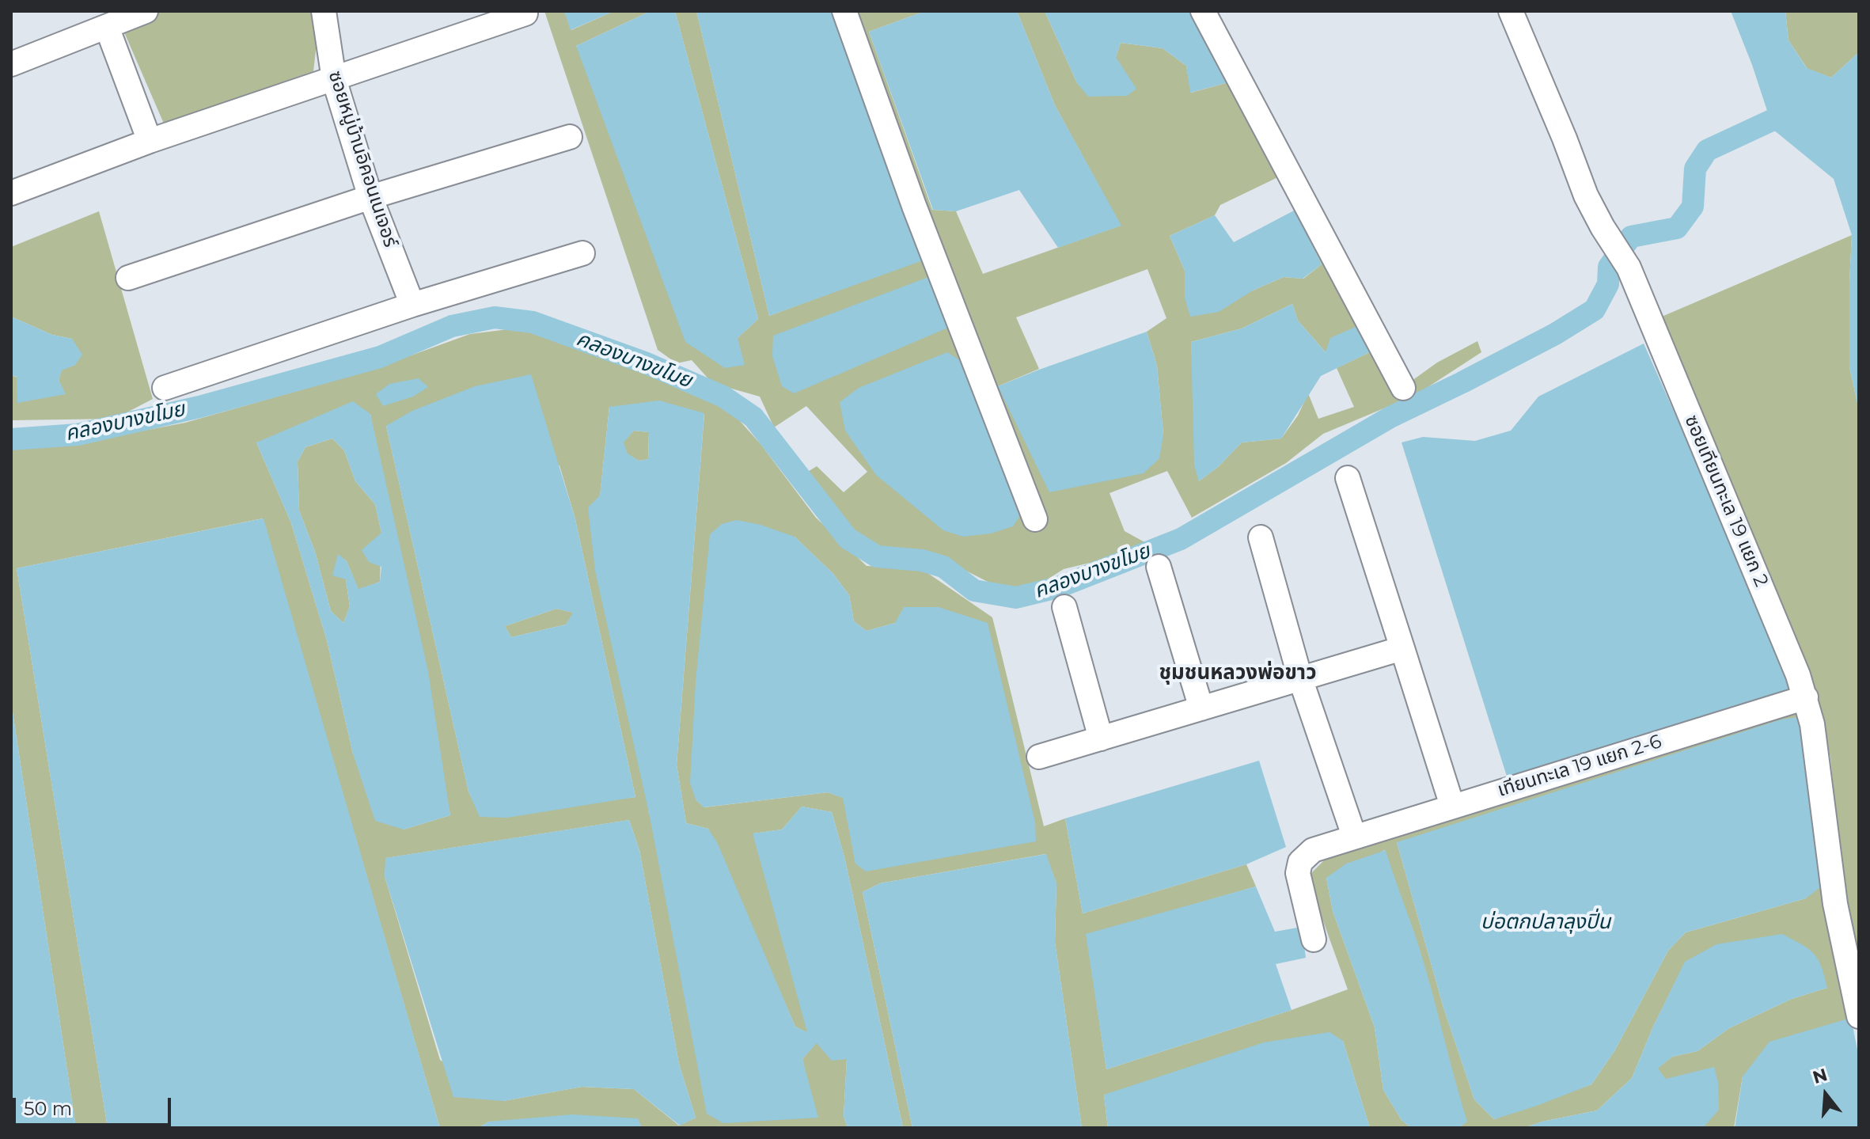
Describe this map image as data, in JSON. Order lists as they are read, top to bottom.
{
  "streets": {
    "street": ["ซอยหมู่บ้านอิคอนเนเจอร์", "ซอยเทียนทะเล 19 แยก 2", "เทียนทะเล 19 แยก 2-6"]
  },
  "crossings": [
    ["ซอยเทียนทะเล 19 แยก 2", "เทียนทะเล 19 แยก 2-6"]
  ],
  "districts": ["ชุมชนหลวงพ่อขาว"],
  "water": ["คลองบางขโมย", "บ่อตกปลาลุงปิ่น"],
  "scale_bar": "50 m",
  "north": "top"
}
